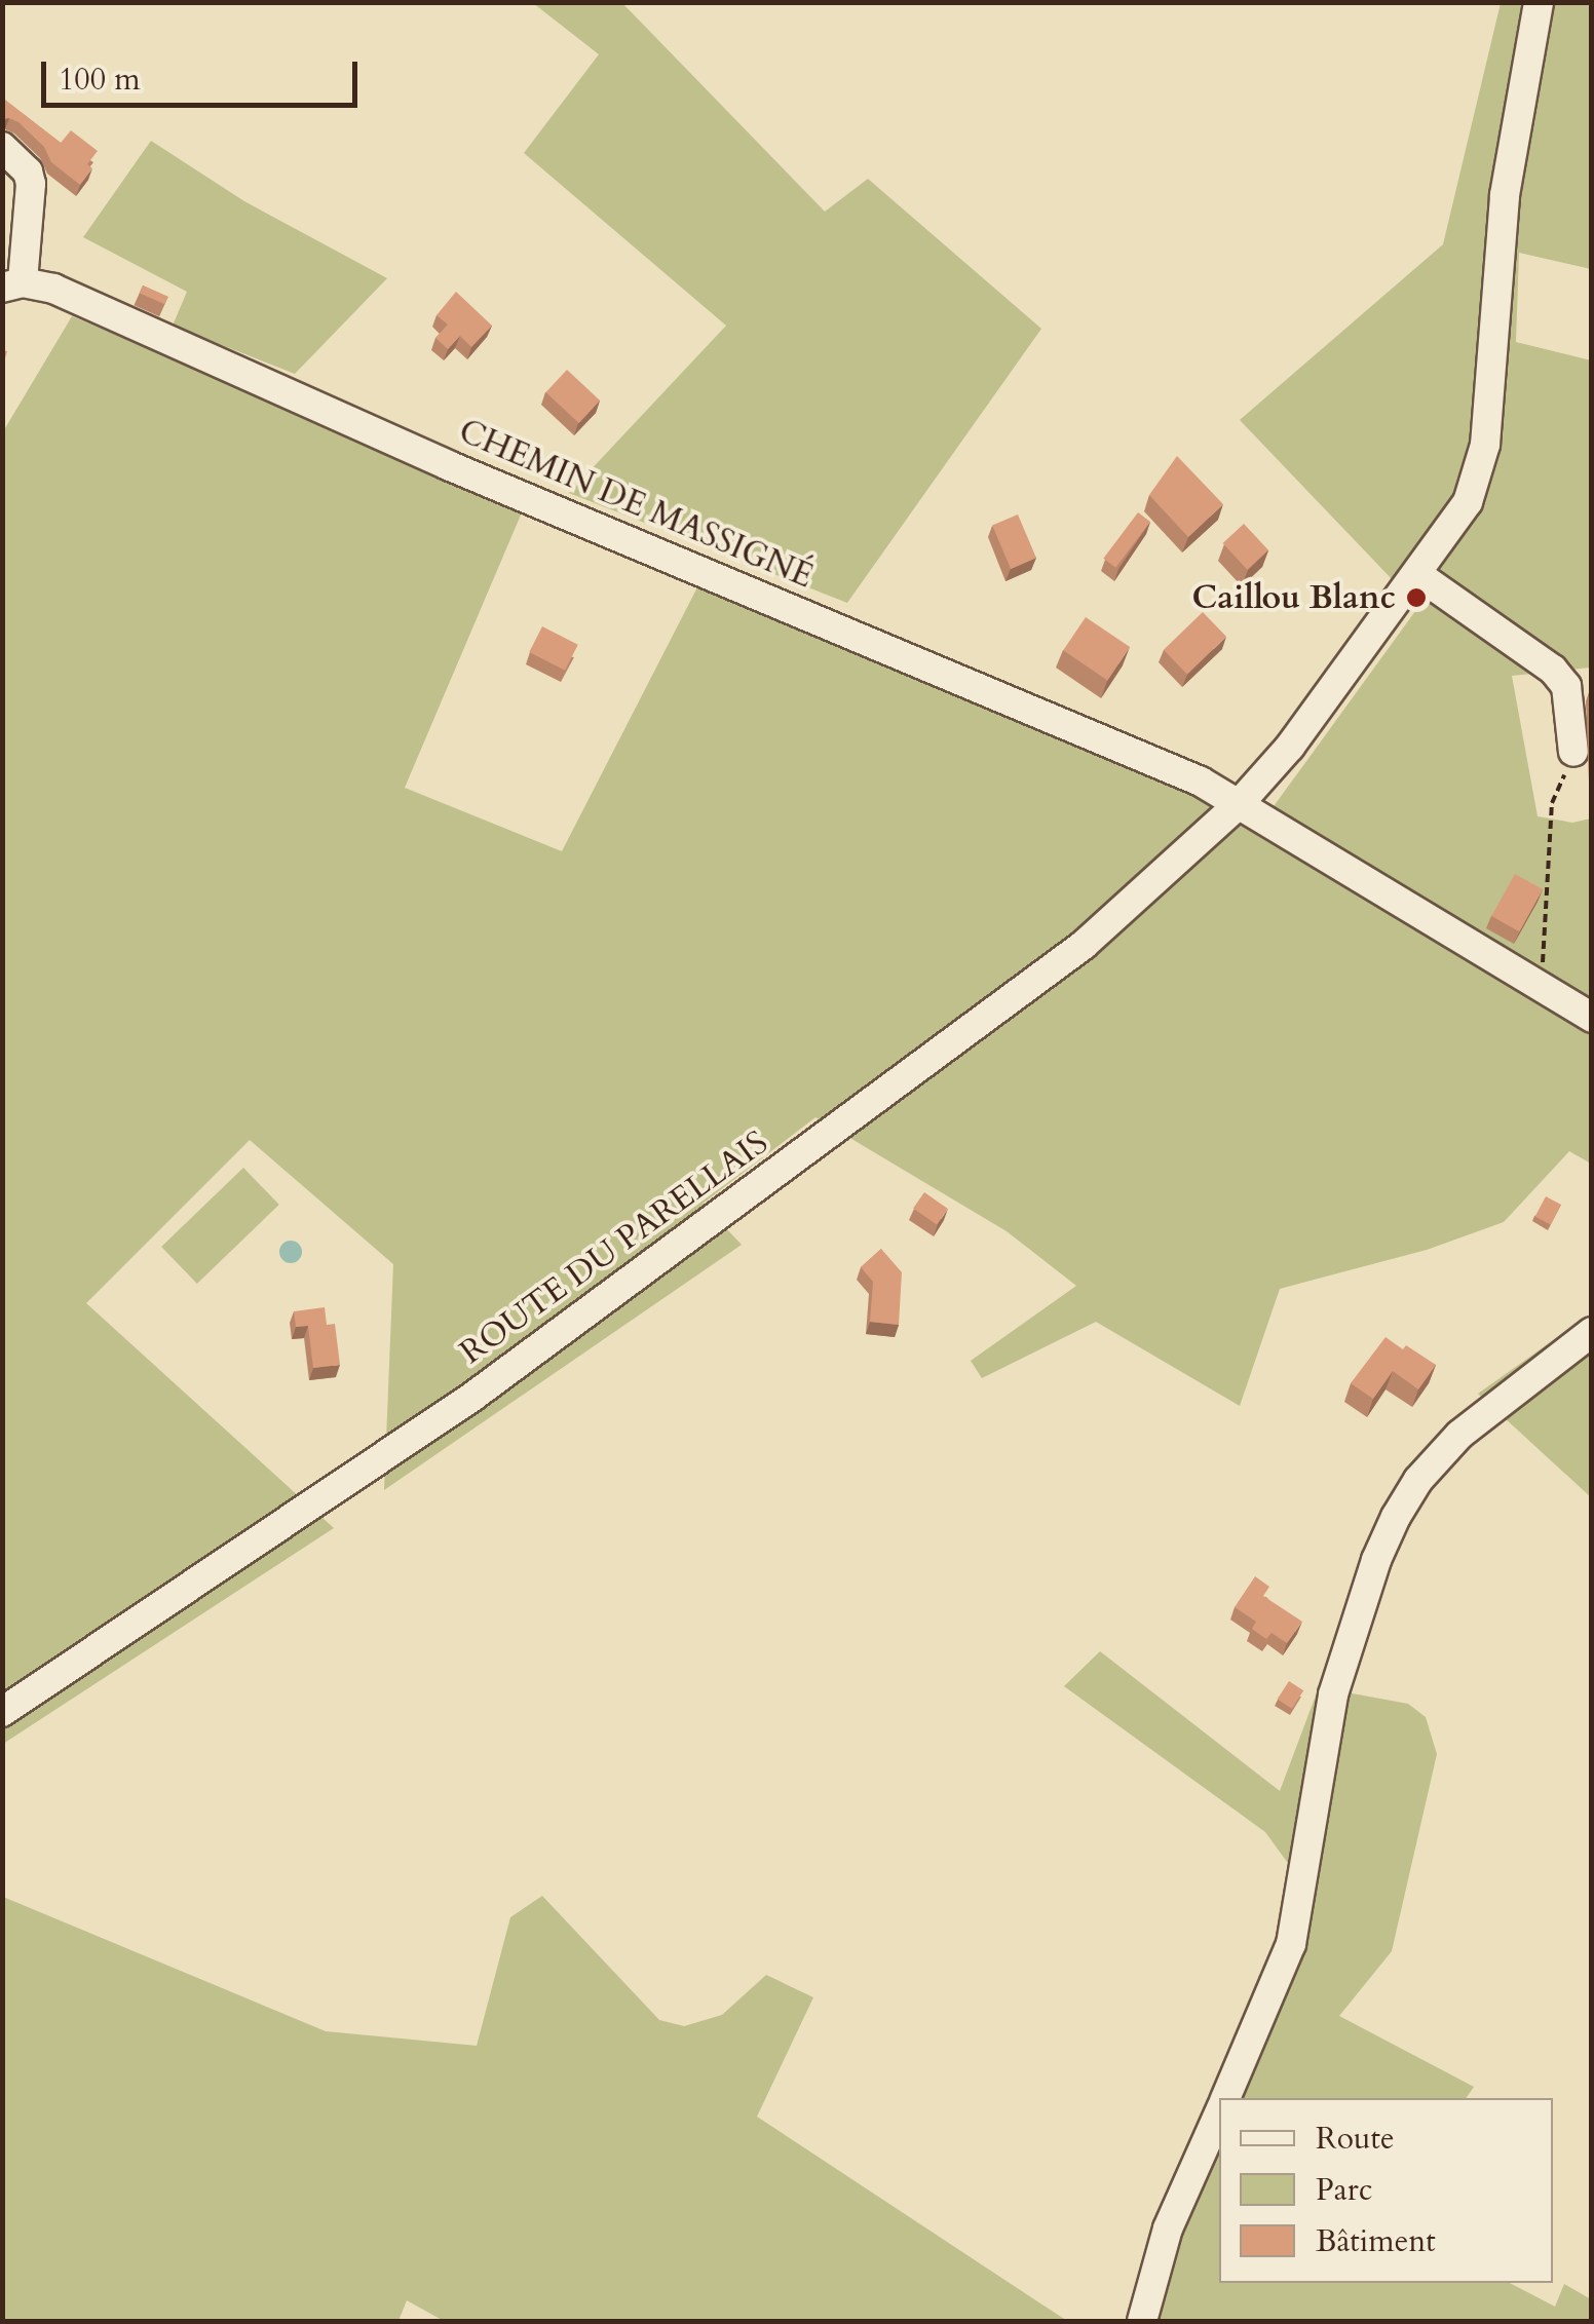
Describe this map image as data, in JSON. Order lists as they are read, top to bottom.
{
  "streets": {
    "street": ["CHEMIN DE MASSIGNÉ", "ROUTE DU PARELLAIS"]
  },
  "crossings": [
    ["CHEMIN DE MASSIGNÉ", "ROUTE DU PARELLAIS"]
  ],
  "places": ["Caillou Blanc"],
  "legend": ["Route", "Parc", "Bâtiment"],
  "scale_bar": "100 m"
}
